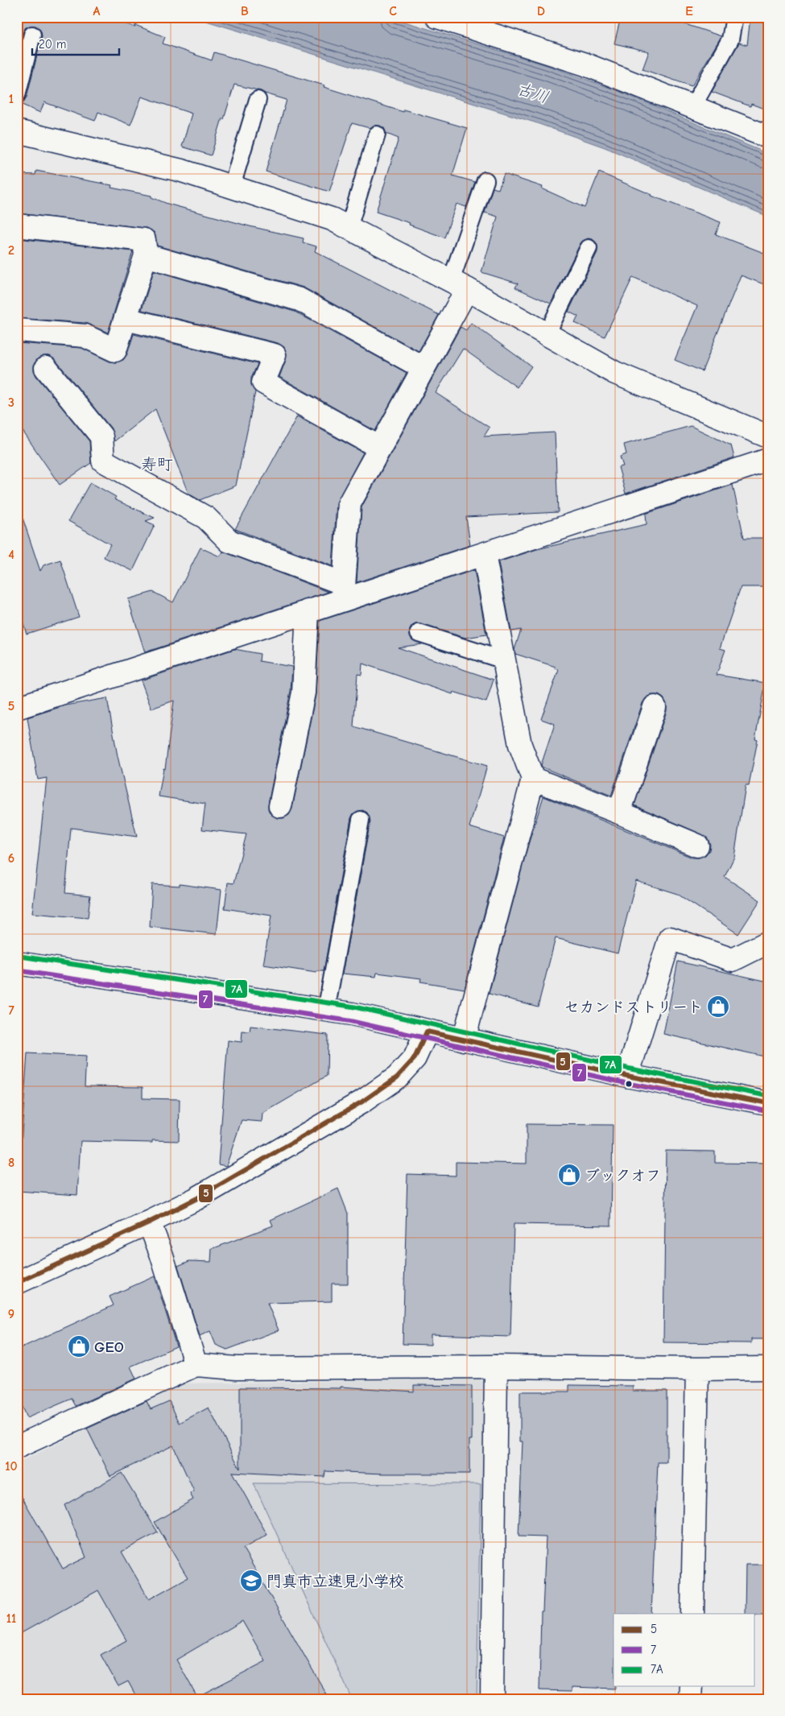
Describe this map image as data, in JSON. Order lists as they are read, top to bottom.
{
  "districts": ["寿町"],
  "water": ["古川"],
  "places": {
    "shop": ["セカンドストリート", "ブックオフ", "GEO"],
    "school or university": ["門真市立速見小学校"]
  },
  "lines": ["transit line 7A", "transit line 7", "transit line 5"],
  "legend": ["5", "7", "7A"],
  "scale_bar": "20 m",
  "grid": {
    "columns": [
      "A",
      "B",
      "C",
      "D",
      "E"
    ],
    "rows": [
      "1",
      "2",
      "3",
      "4",
      "5",
      "6",
      "7",
      "8",
      "9",
      "10",
      "11"
    ]
  }
}
